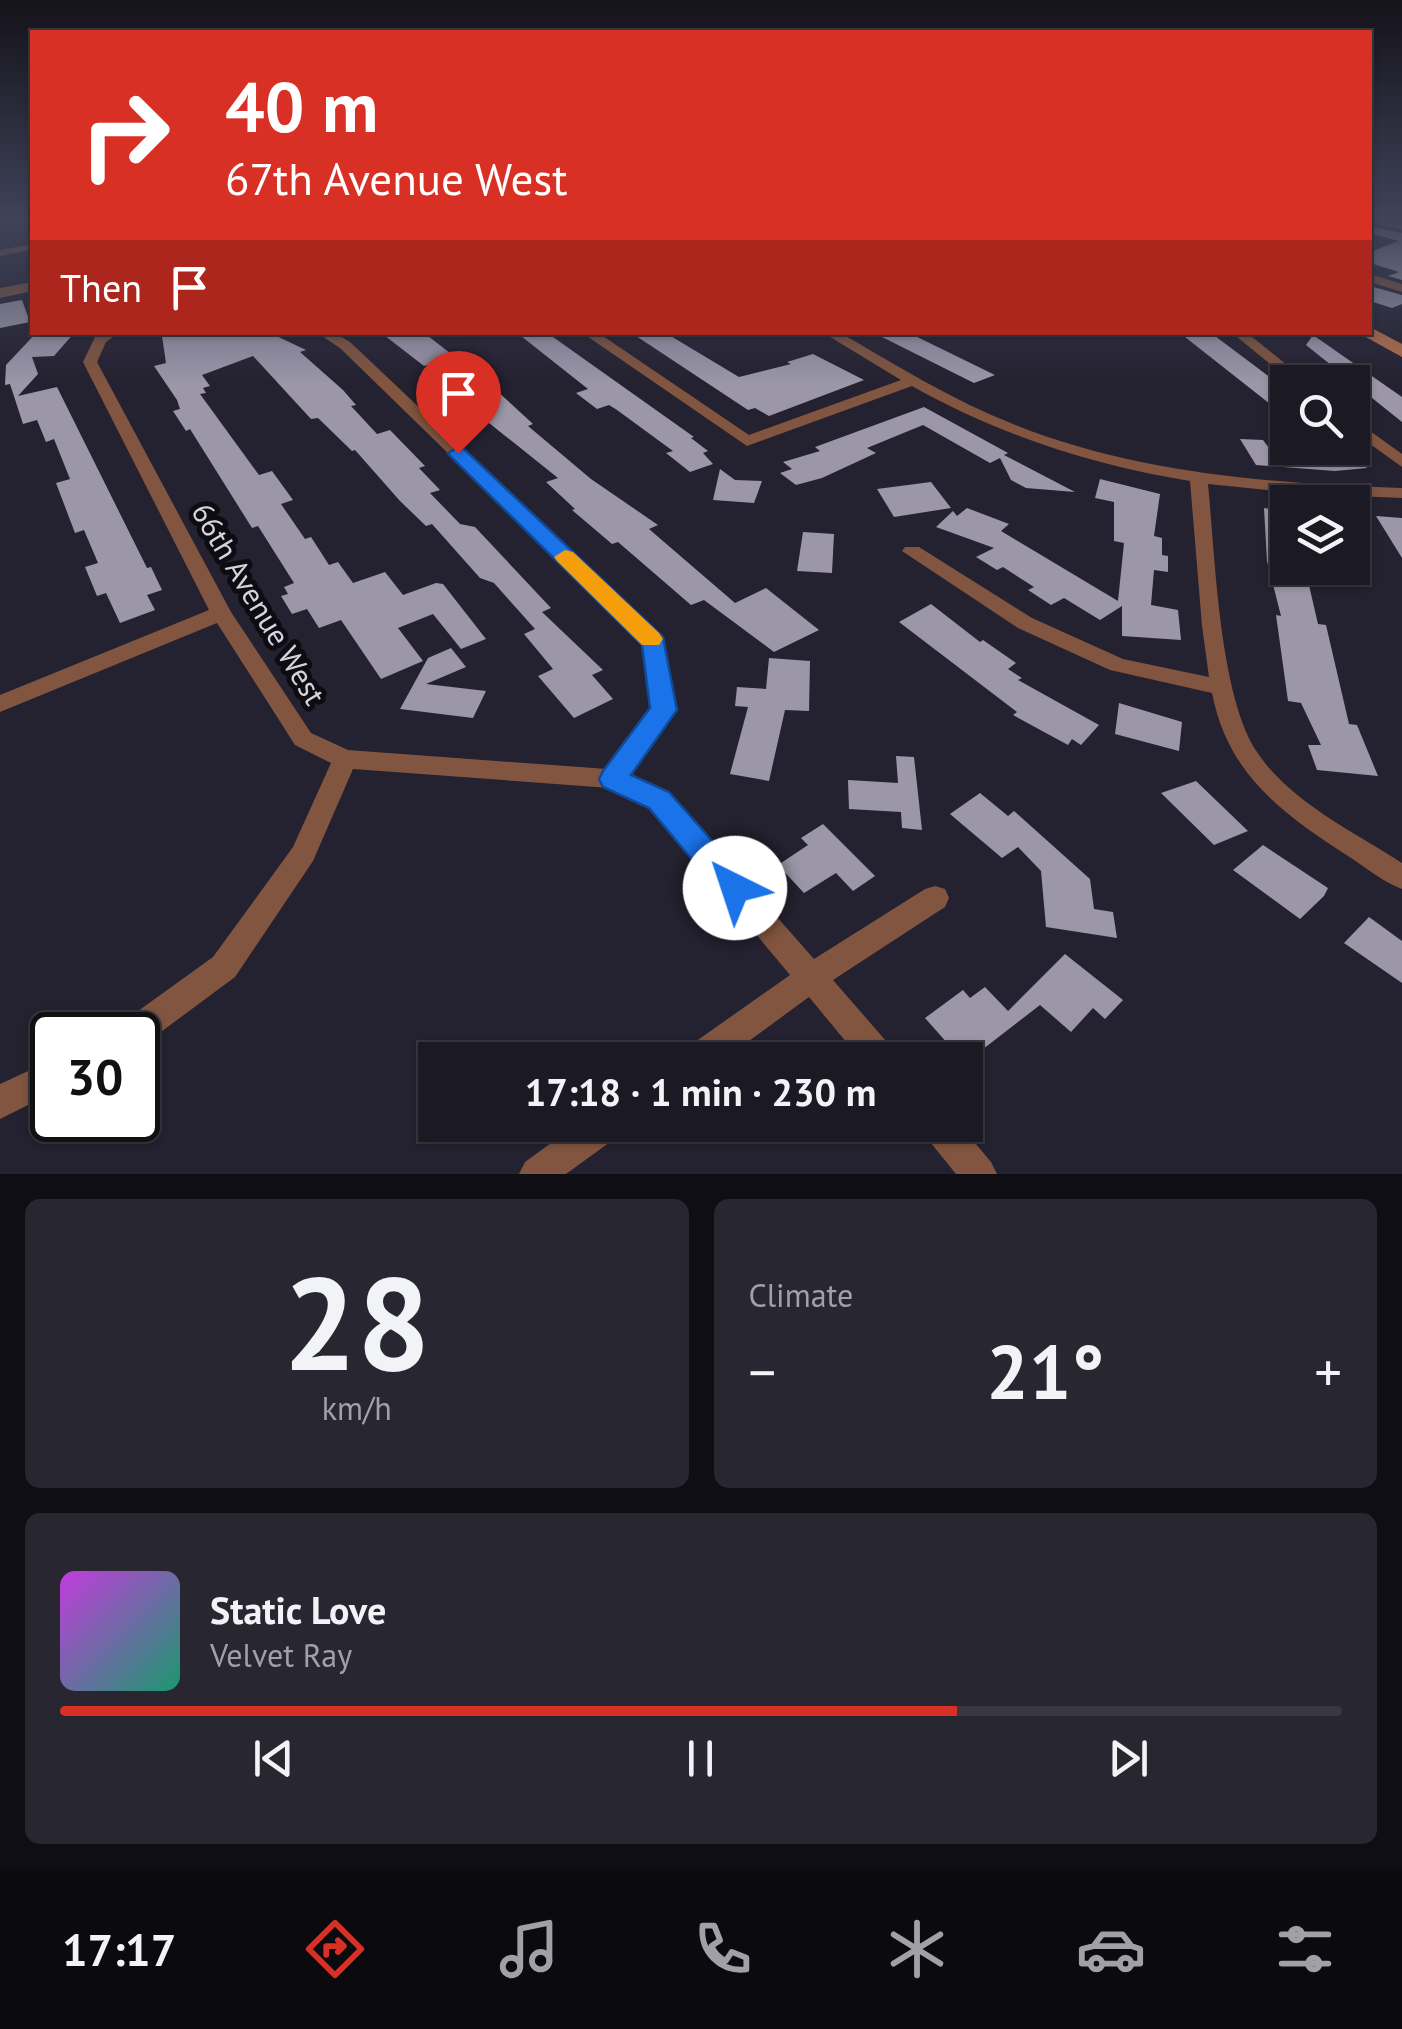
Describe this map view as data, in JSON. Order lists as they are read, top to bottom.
{
  "streets": {
    "street": ["66th Avenue West"]
  },
  "page": {
    "turn": ["40 m", "67th Avenue West"],
    "then": "Then",
    "limit": "30",
    "trip": "17:18 · 1 min · 230 m",
    "tile": [
      ["28", "km/h"],
      "Climate"
    ],
    "heat": ["−", "21°", "+"],
    "song": ["Static Love", "Velvet Ray"],
    "tabs": "17:17"
  }
}
